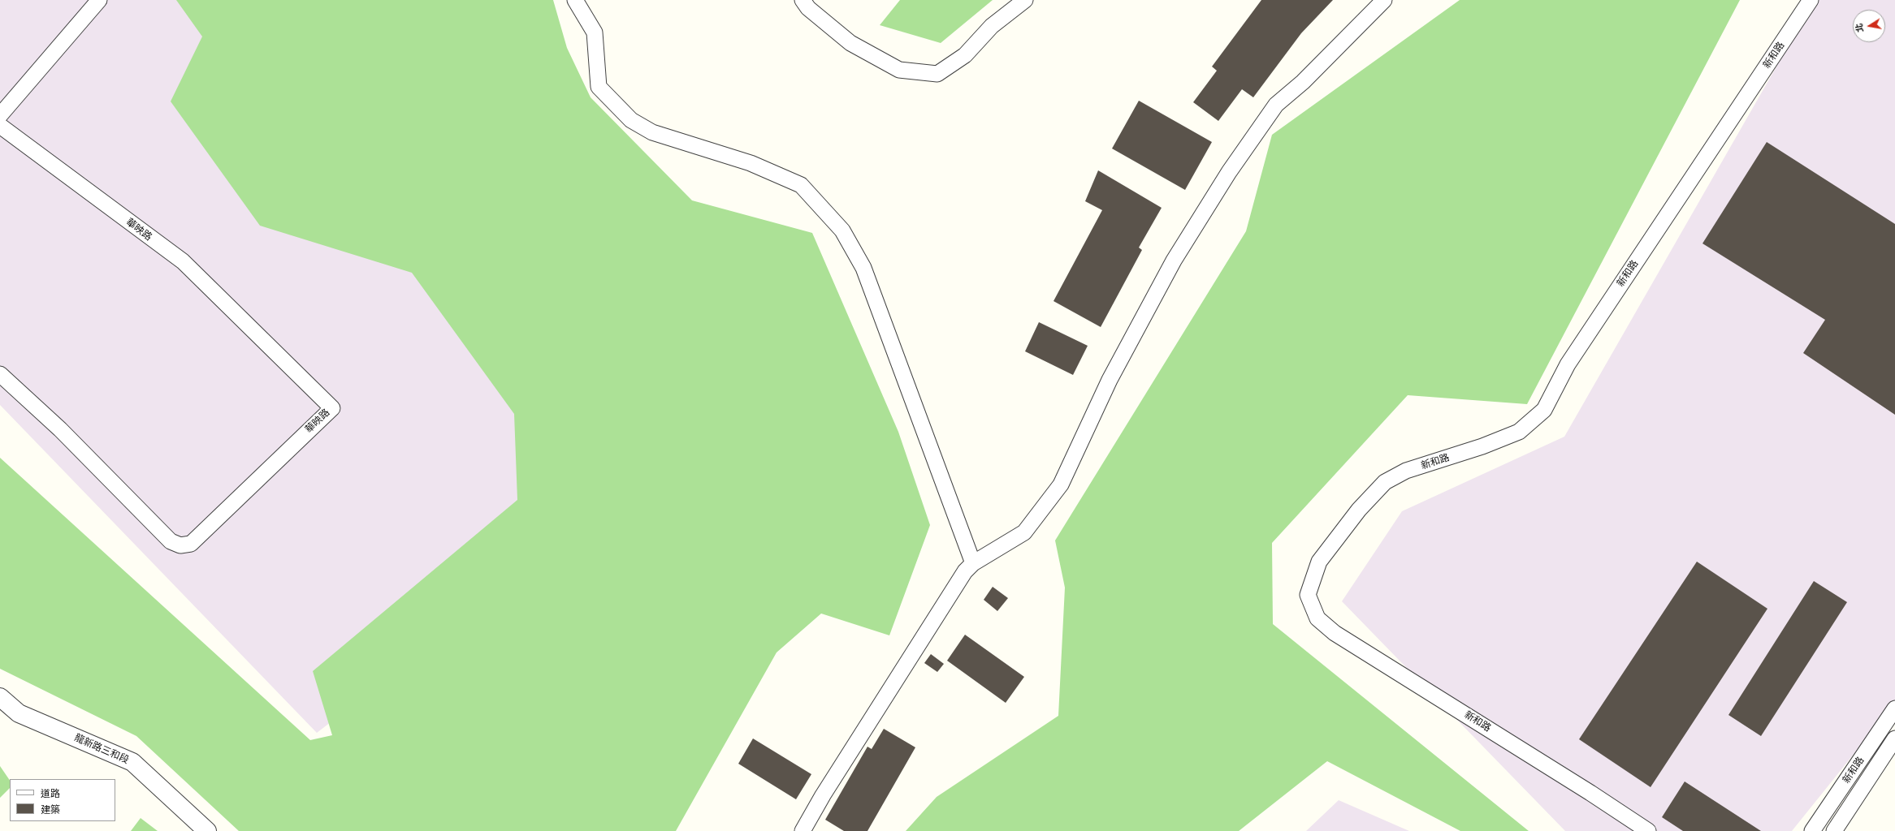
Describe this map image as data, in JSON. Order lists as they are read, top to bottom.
{
  "streets": {
    "street": ["新和路", "華映路", "龍新路三和段"]
  },
  "legend": ["道路", "建築"],
  "north": "left"
}
